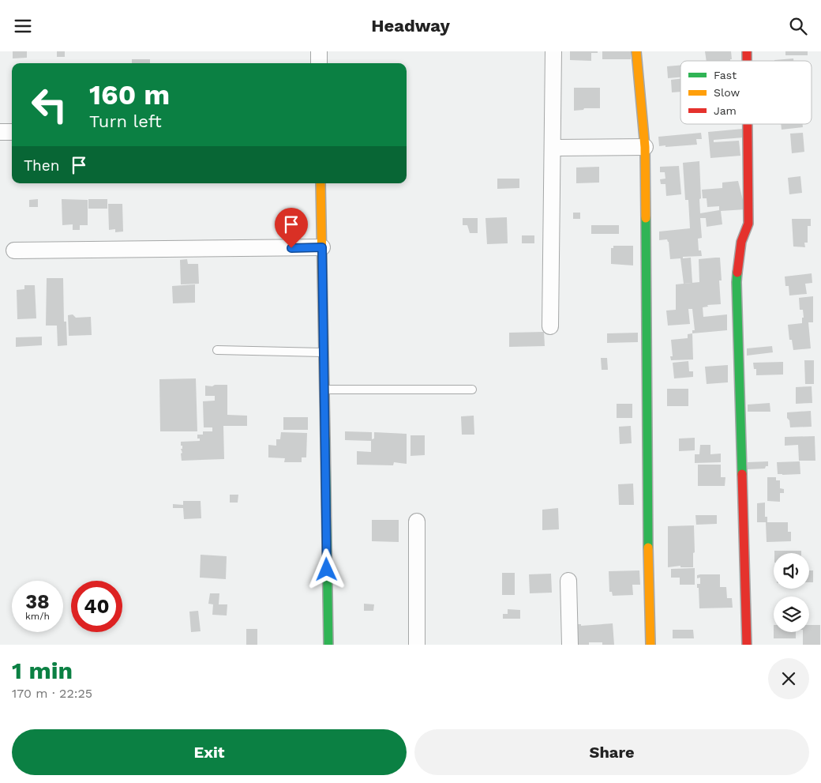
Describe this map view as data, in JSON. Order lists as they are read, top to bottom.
{
  "legend": ["Fast", "Slow", "Jam"],
  "page": {
    "header": "Headway",
    "turn": ["160 m", "Turn left"],
    "then": "Then",
    "speed": "38 km/h",
    "limit": "40",
    "heading": ["1 min", "170 m · 22:25"],
    "buttons": ["Exit", "Share"]
  }
}
